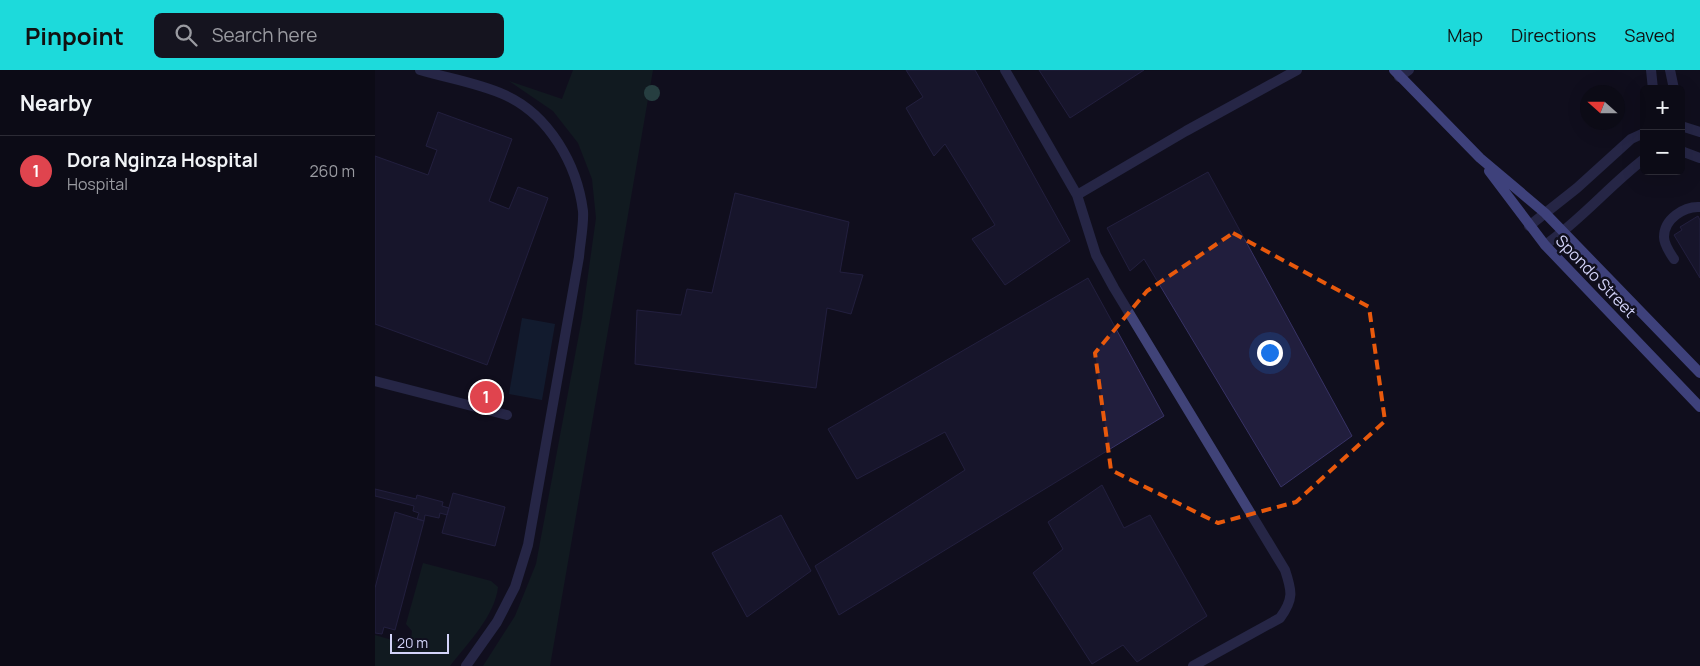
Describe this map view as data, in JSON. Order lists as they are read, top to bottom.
{
  "streets": {
    "main road": ["Spondo Street"]
  },
  "scale_bar": "20 m",
  "north": "left",
  "page": {
    "header": "Pinpoint",
    "search": "Search here",
    "nav": ["Map", "Directions", "Saved"],
    "heading": "Nearby",
    "map_buttons": ["+", "−"],
    "list": [
      {
        "mark": "1",
        "name": "Dora Nginza Hospital",
        "note": "Hospital",
        "value": "260 m"
      }
    ],
    "pins": "1",
    "scale": "20 m"
  }
}
